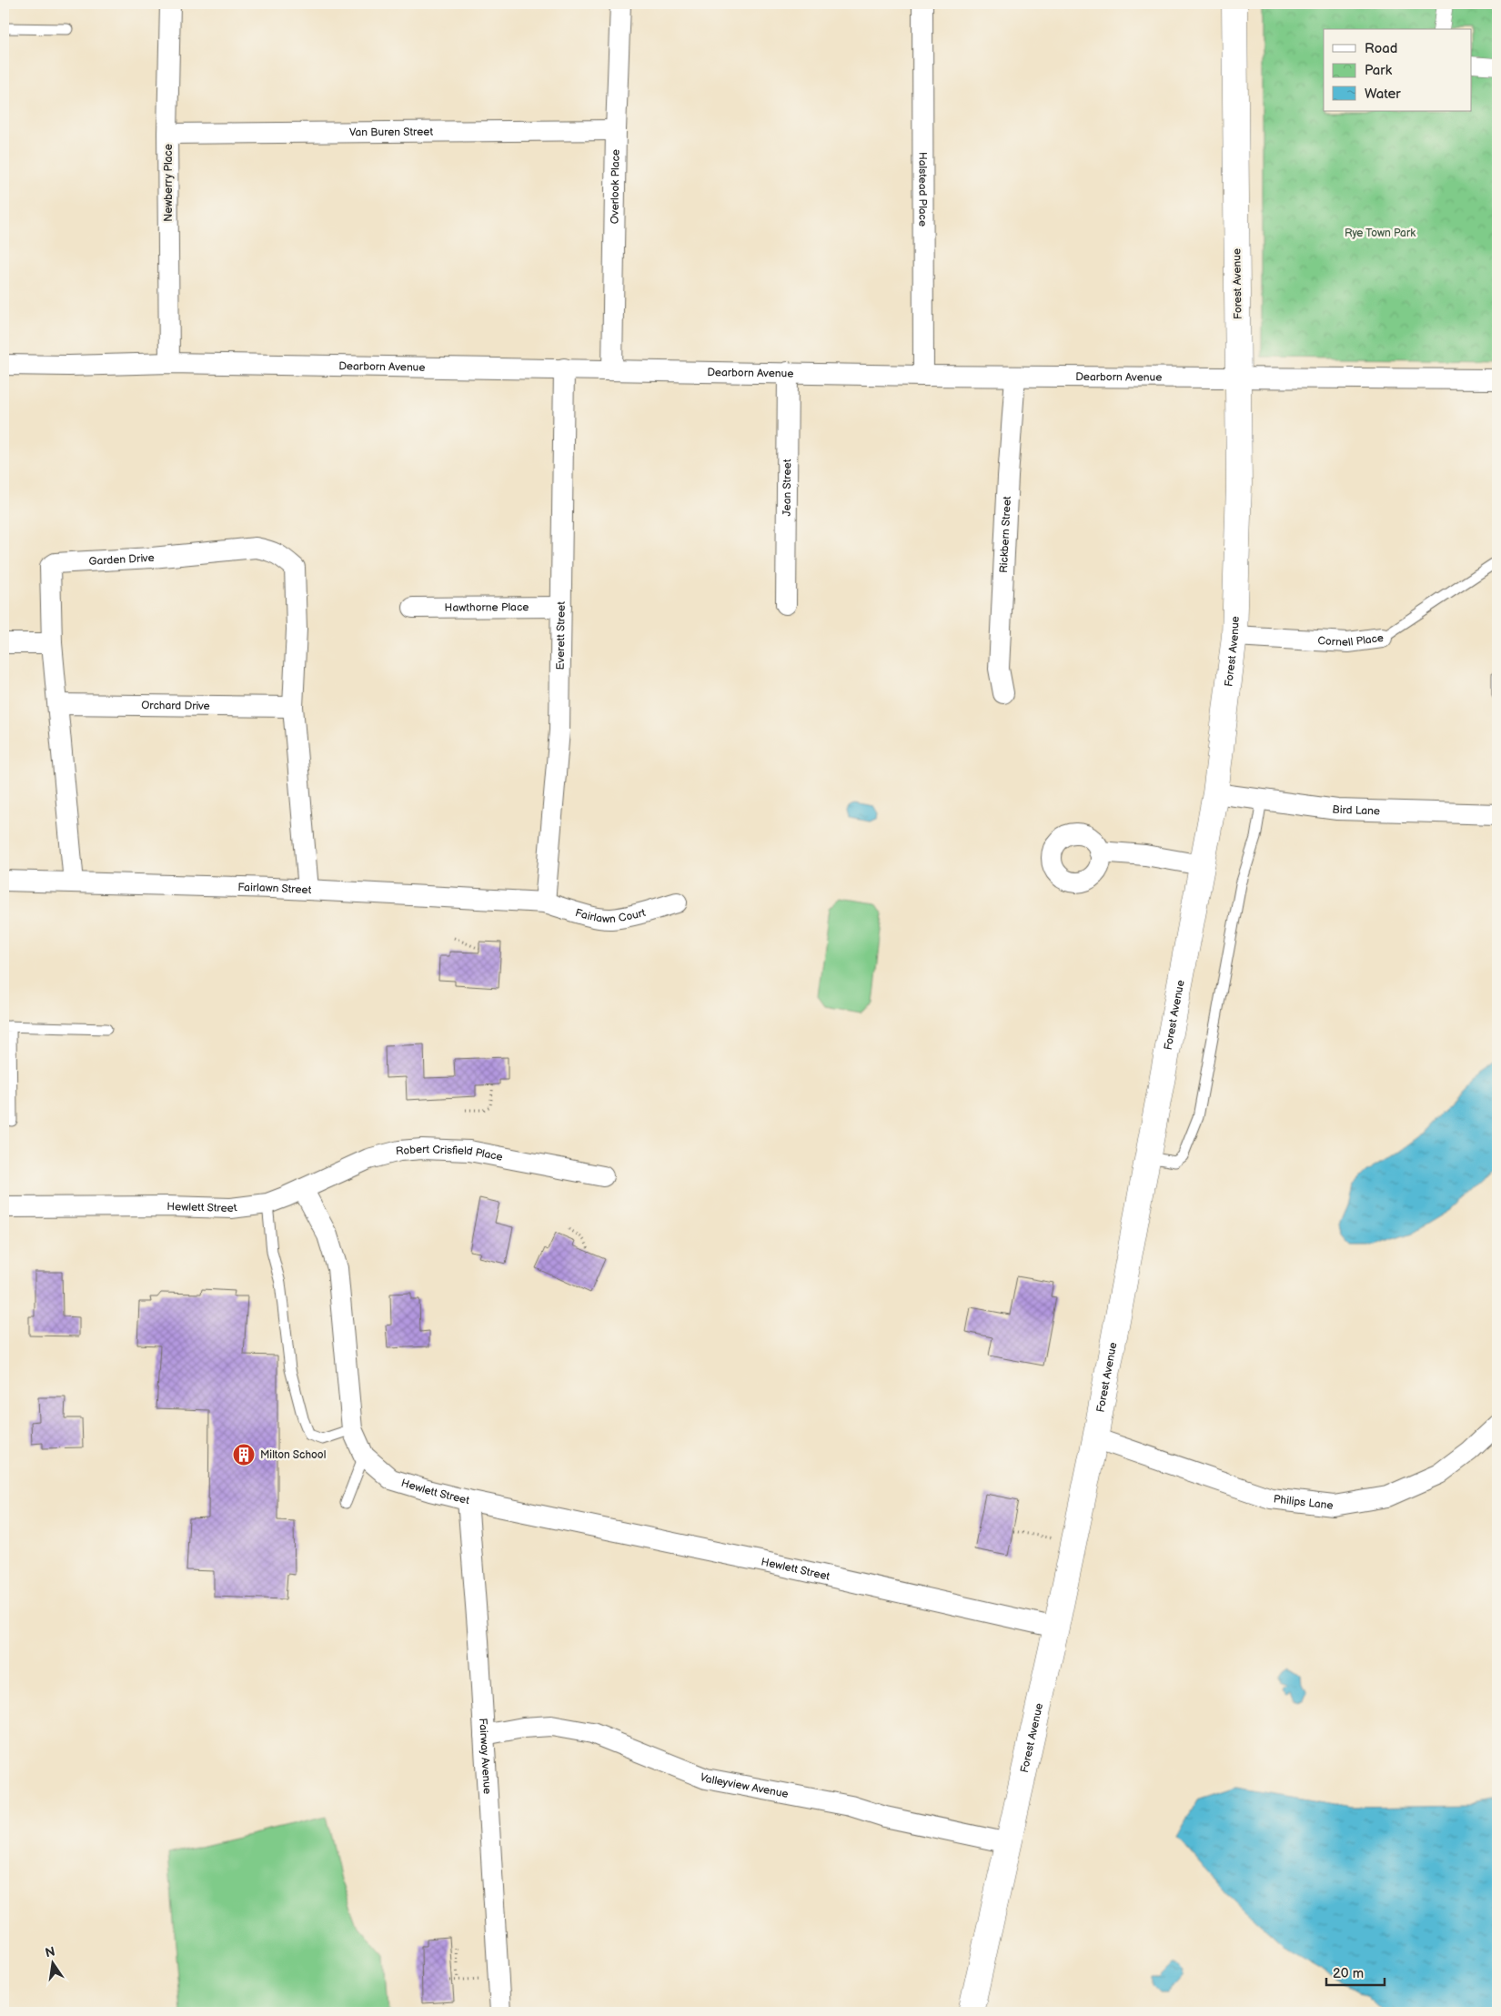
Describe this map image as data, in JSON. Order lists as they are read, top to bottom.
{
  "streets": {
    "street": [
      "Van Buren Street",
      "Newberry Place",
      "Overlook Place",
      "Halstead Place",
      "Forest Avenue",
      "Dearborn Avenue",
      "Jean Street",
      "Rickbern Street",
      "Garden Drive",
      "Hawthorne Place",
      "Everett Street",
      "Cornell Place",
      "Orchard Drive",
      "Bird Lane",
      "Fairlawn Street",
      "Fairlawn Court",
      "Robert Crisfield Place",
      "Hewlett Street",
      "Philips Lane",
      "Fairway Avenue",
      "Valleyview Avenue"
    ]
  },
  "crossings": [
    ["Van Buren Street", "Newberry Place"],
    ["Van Buren Street", "Overlook Place"],
    ["Newberry Place", "Dearborn Avenue"],
    ["Overlook Place", "Dearborn Avenue"],
    ["Halstead Place", "Dearborn Avenue"],
    ["Forest Avenue", "Dearborn Avenue"],
    ["Forest Avenue", "Cornell Place"],
    ["Forest Avenue", "Bird Lane"],
    ["Forest Avenue", "Hewlett Street"],
    ["Forest Avenue", "Philips Lane"],
    ["Forest Avenue", "Valleyview Avenue"],
    ["Dearborn Avenue", "Jean Street"],
    ["Dearborn Avenue", "Rickbern Street"],
    ["Dearborn Avenue", "Everett Street"],
    ["Garden Drive", "Orchard Drive"],
    ["Garden Drive", "Fairlawn Street"],
    ["Hawthorne Place", "Everett Street"],
    ["Everett Street", "Fairlawn Street"],
    ["Everett Street", "Fairlawn Court"],
    ["Fairlawn Street", "Fairlawn Court"],
    ["Robert Crisfield Place", "Hewlett Street"],
    ["Hewlett Street", "Fairway Avenue"],
    ["Fairway Avenue", "Valleyview Avenue"]
  ],
  "parks": ["Rye Town Park"],
  "places": {
    "building": ["Milton School"]
  },
  "legend": ["Road", "Park", "Water"],
  "scale_bar": "20 m",
  "north": "top"
}
